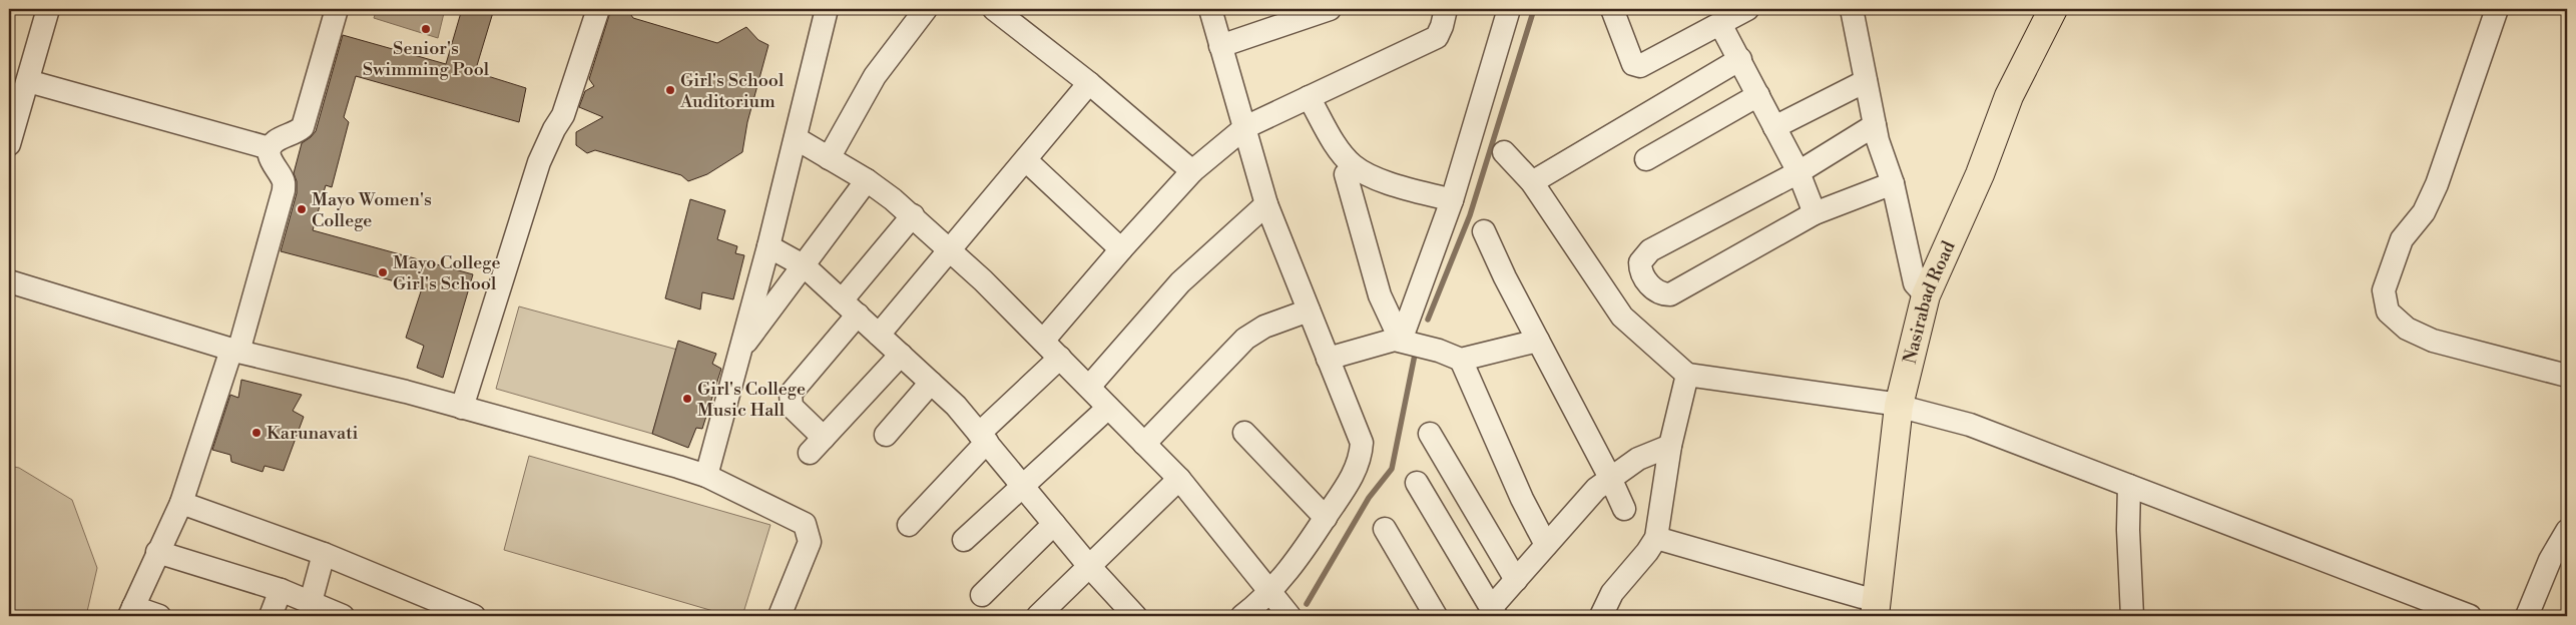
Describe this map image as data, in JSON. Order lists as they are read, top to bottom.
{
  "streets": {
    "highway": ["Nasirabad Road"]
  },
  "places": [
    "Senior's Swimming Pool",
    "Girl's School Auditorium",
    "Mayo Women's College",
    "Mayo College Girl's School",
    "Girl's College Music Hall",
    "Karunavati"
  ]
}
